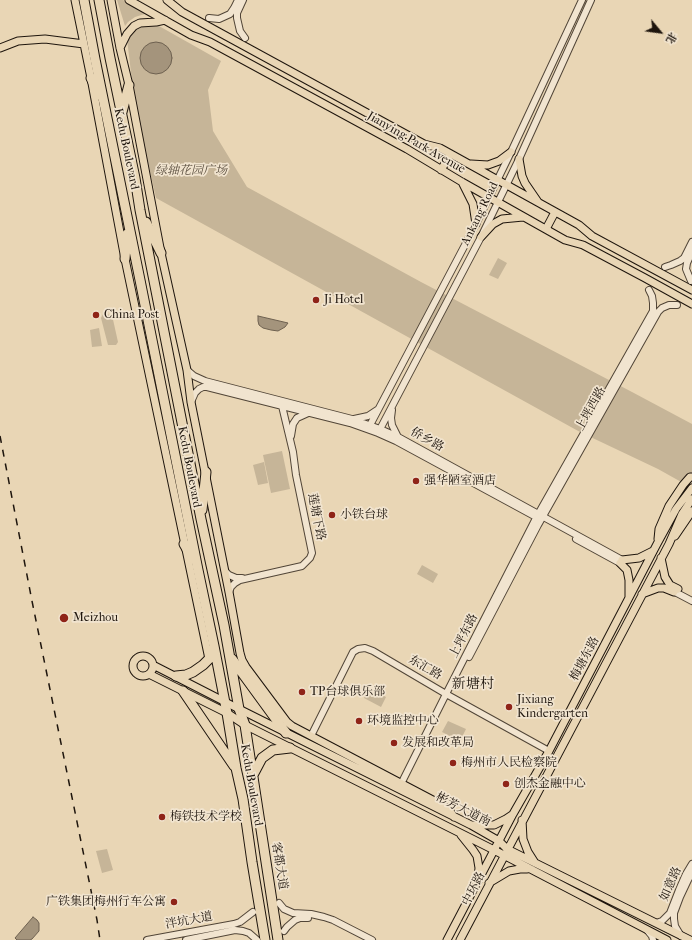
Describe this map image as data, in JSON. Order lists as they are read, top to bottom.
{
  "streets": {
    "highway": ["Kedu Boulevard", "客都大道"],
    "main road": [
      "Jianying Park Avenue",
      "梅塘东路",
      "彬芳大道南",
      "中环路"
    ],
    "street": [
      "Ankang Road",
      "上坪西路",
      "侨乡路",
      "莲塘下路",
      "上坪东路",
      "东汇路",
      "如意路",
      "泮坑大道"
    ]
  },
  "crossings": [
    ["Jianying Park Avenue", "Ankang Road"],
    ["Kedu Boulevard", "彬芳大道南"],
    ["Kedu Boulevard", "客都大道"],
    ["Ankang Road", "侨乡路"],
    ["上坪西路", "侨乡路"],
    ["上坪西路", "上坪东路"],
    ["侨乡路", "莲塘下路"],
    ["侨乡路", "上坪东路"],
    ["上坪东路", "东汇路"],
    ["上坪东路", "彬芳大道南"],
    ["梅塘东路", "东汇路"],
    ["梅塘东路", "彬芳大道南"],
    ["梅塘东路", "中环路"],
    ["彬芳大道南", "客都大道"],
    ["彬芳大道南", "中环路"]
  ],
  "districts": ["新塘村"],
  "parks": ["绿轴花园广场"],
  "places": [
    "Ji Hotel",
    "China Post",
    "强华陋室酒店",
    "小铁台球",
    "Meizhou",
    "TP台球俱乐部",
    "Jixiang Kindergarten",
    "环境监控中心",
    "发展和改革局",
    "梅州市人民检察院",
    "创杰金融中心",
    "梅铁技术学校",
    "广铁集团梅州行车公寓"
  ],
  "north": "bottom right"
}
